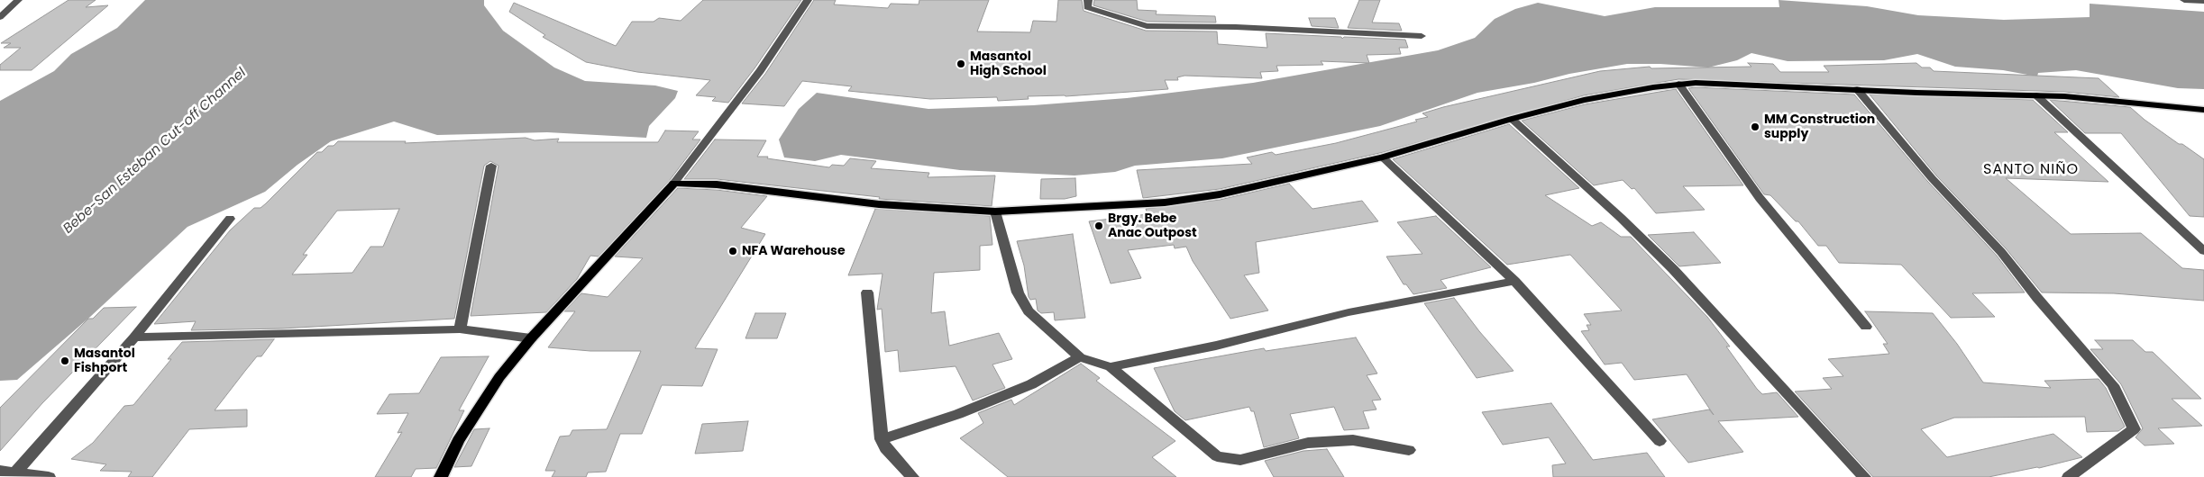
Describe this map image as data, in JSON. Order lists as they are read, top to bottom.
{
  "districts": ["SANTO NIÑO"],
  "water": ["Bebe-San Esteban Cut-off Channel"],
  "places": [
    "Masantol High School",
    "MM Construction supply",
    "Brgy. Bebe Anac Outpost",
    "NFA Warehouse",
    "Masantol Fishport"
  ]
}
